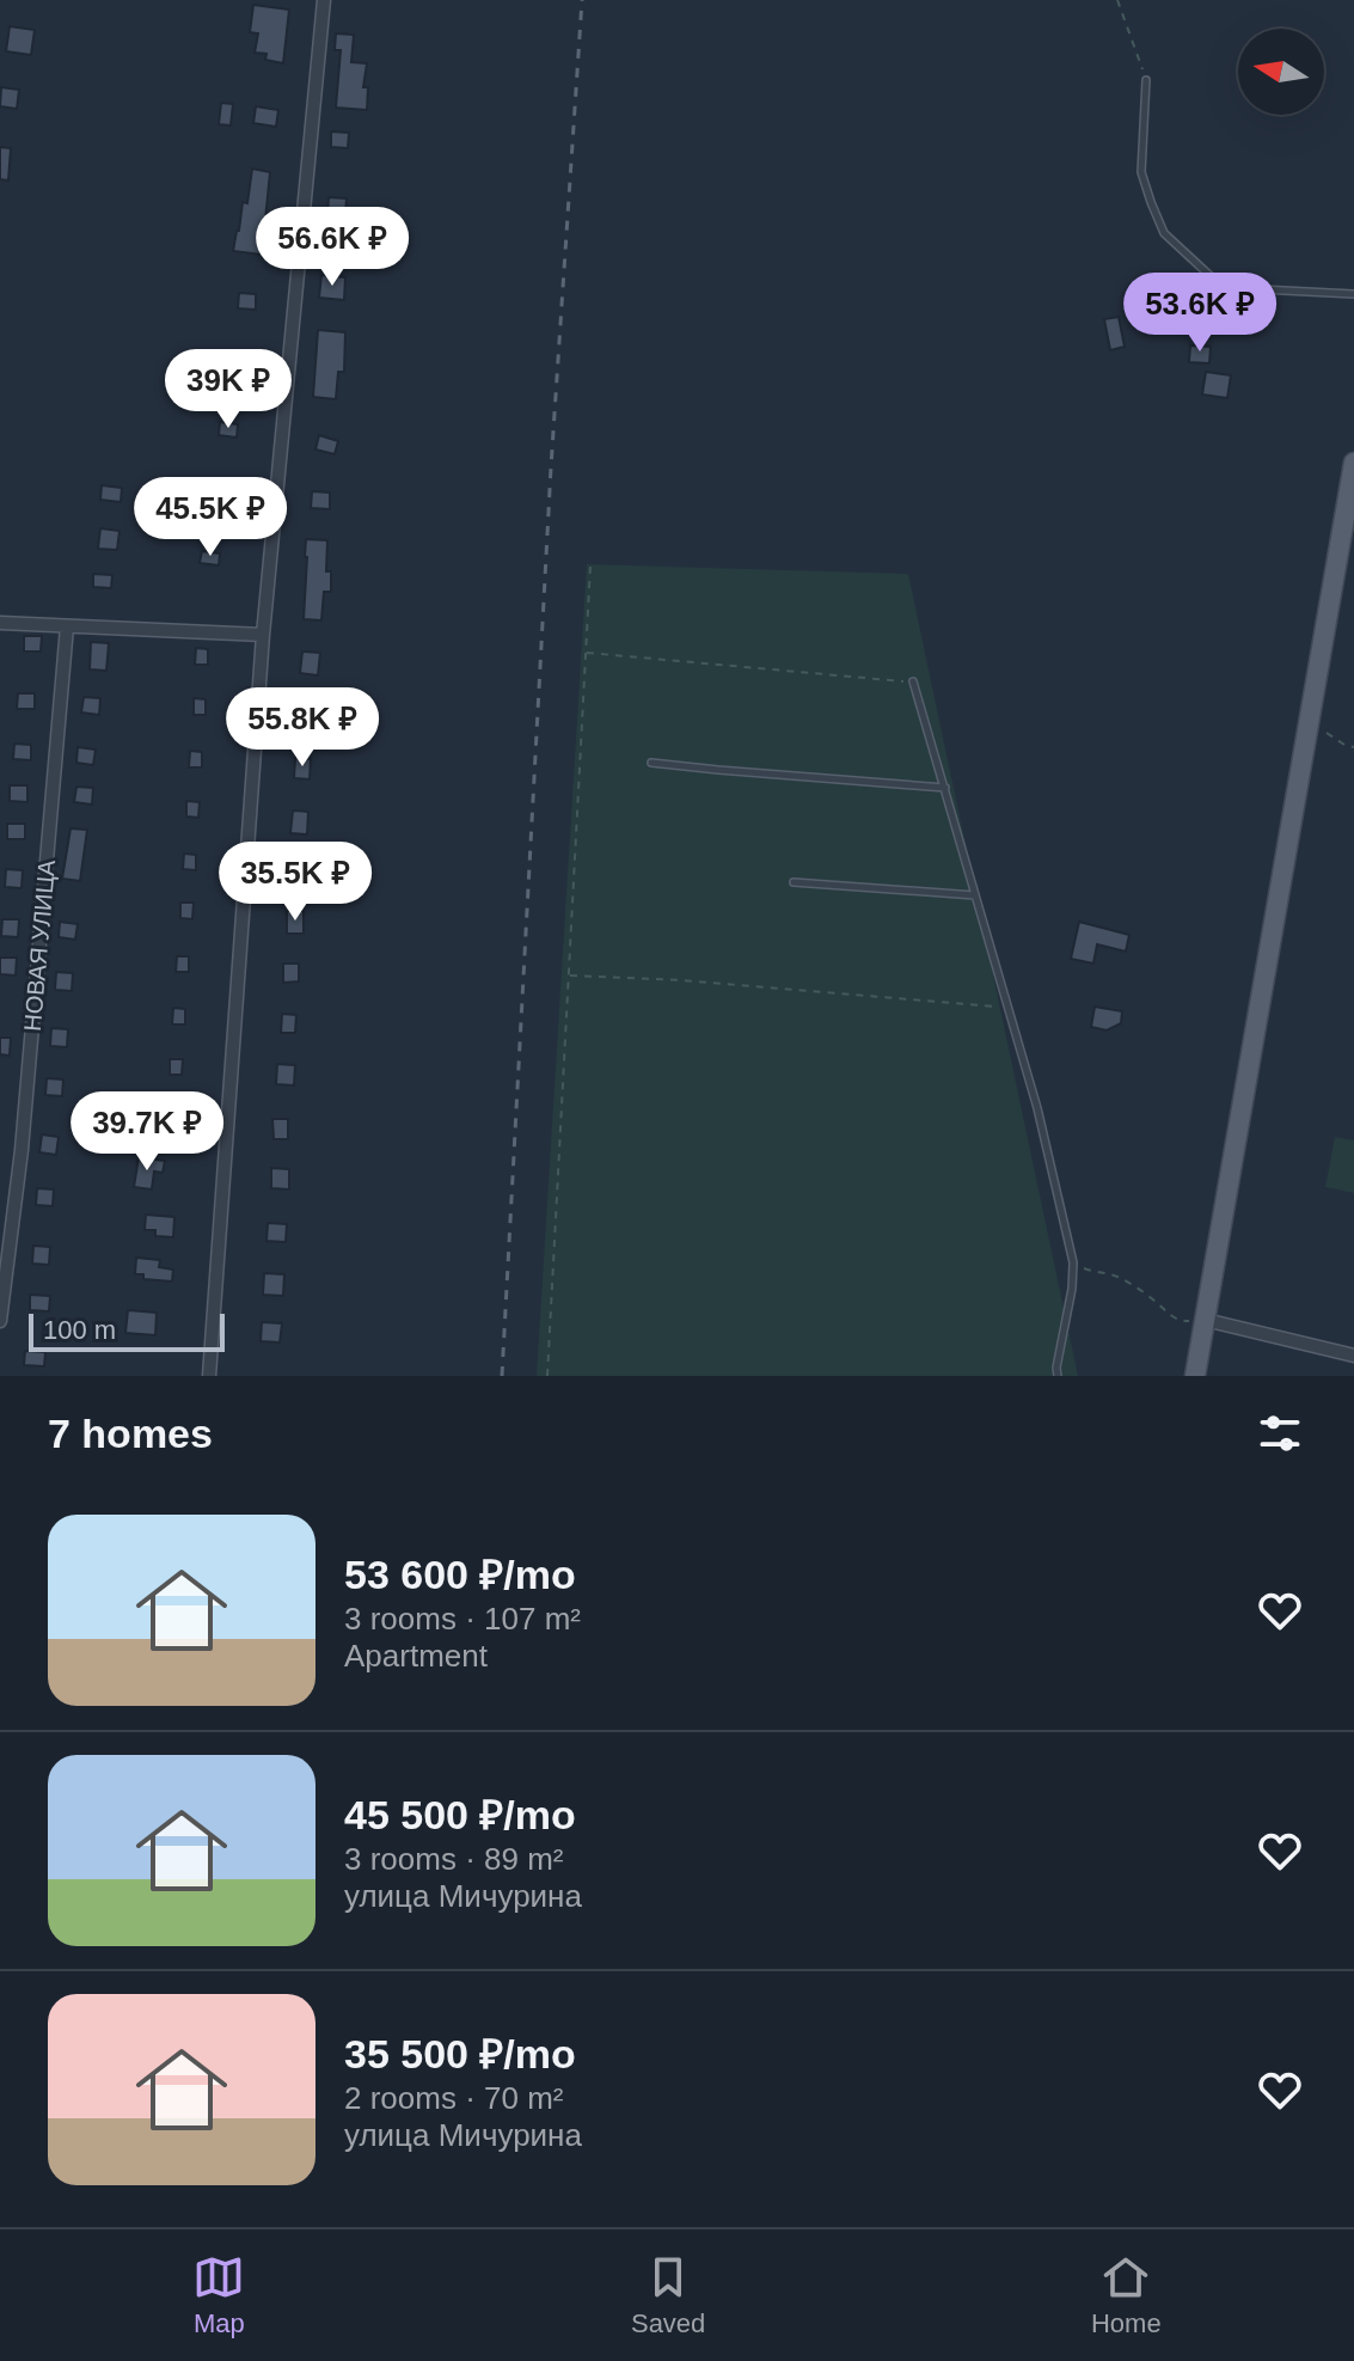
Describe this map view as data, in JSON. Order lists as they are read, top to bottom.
{
  "streets": {
    "street": ["НОВАЯ УЛИЦА"]
  },
  "scale_bar": "100 m",
  "north": "left",
  "page": {
    "price": [
      "56.6K ₽",
      "53.6K ₽",
      "39K ₽",
      "45.5K ₽",
      "55.8K ₽",
      "35.5K ₽",
      "39.7K ₽"
    ],
    "scale": "100 m",
    "heading": "7 homes",
    "list": [
      {
        "name": "53 600 ₽/mo",
        "note": "3 rooms · 107 m² · Apartment"
      },
      {
        "name": "45 500 ₽/mo",
        "note": "3 rooms · 89 m² · улица Мичурина"
      },
      {
        "name": "35 500 ₽/mo",
        "note": "2 rooms · 70 m² · улица Мичурина"
      }
    ],
    "tabs": ["Map", "Saved", "Home"]
  }
}
